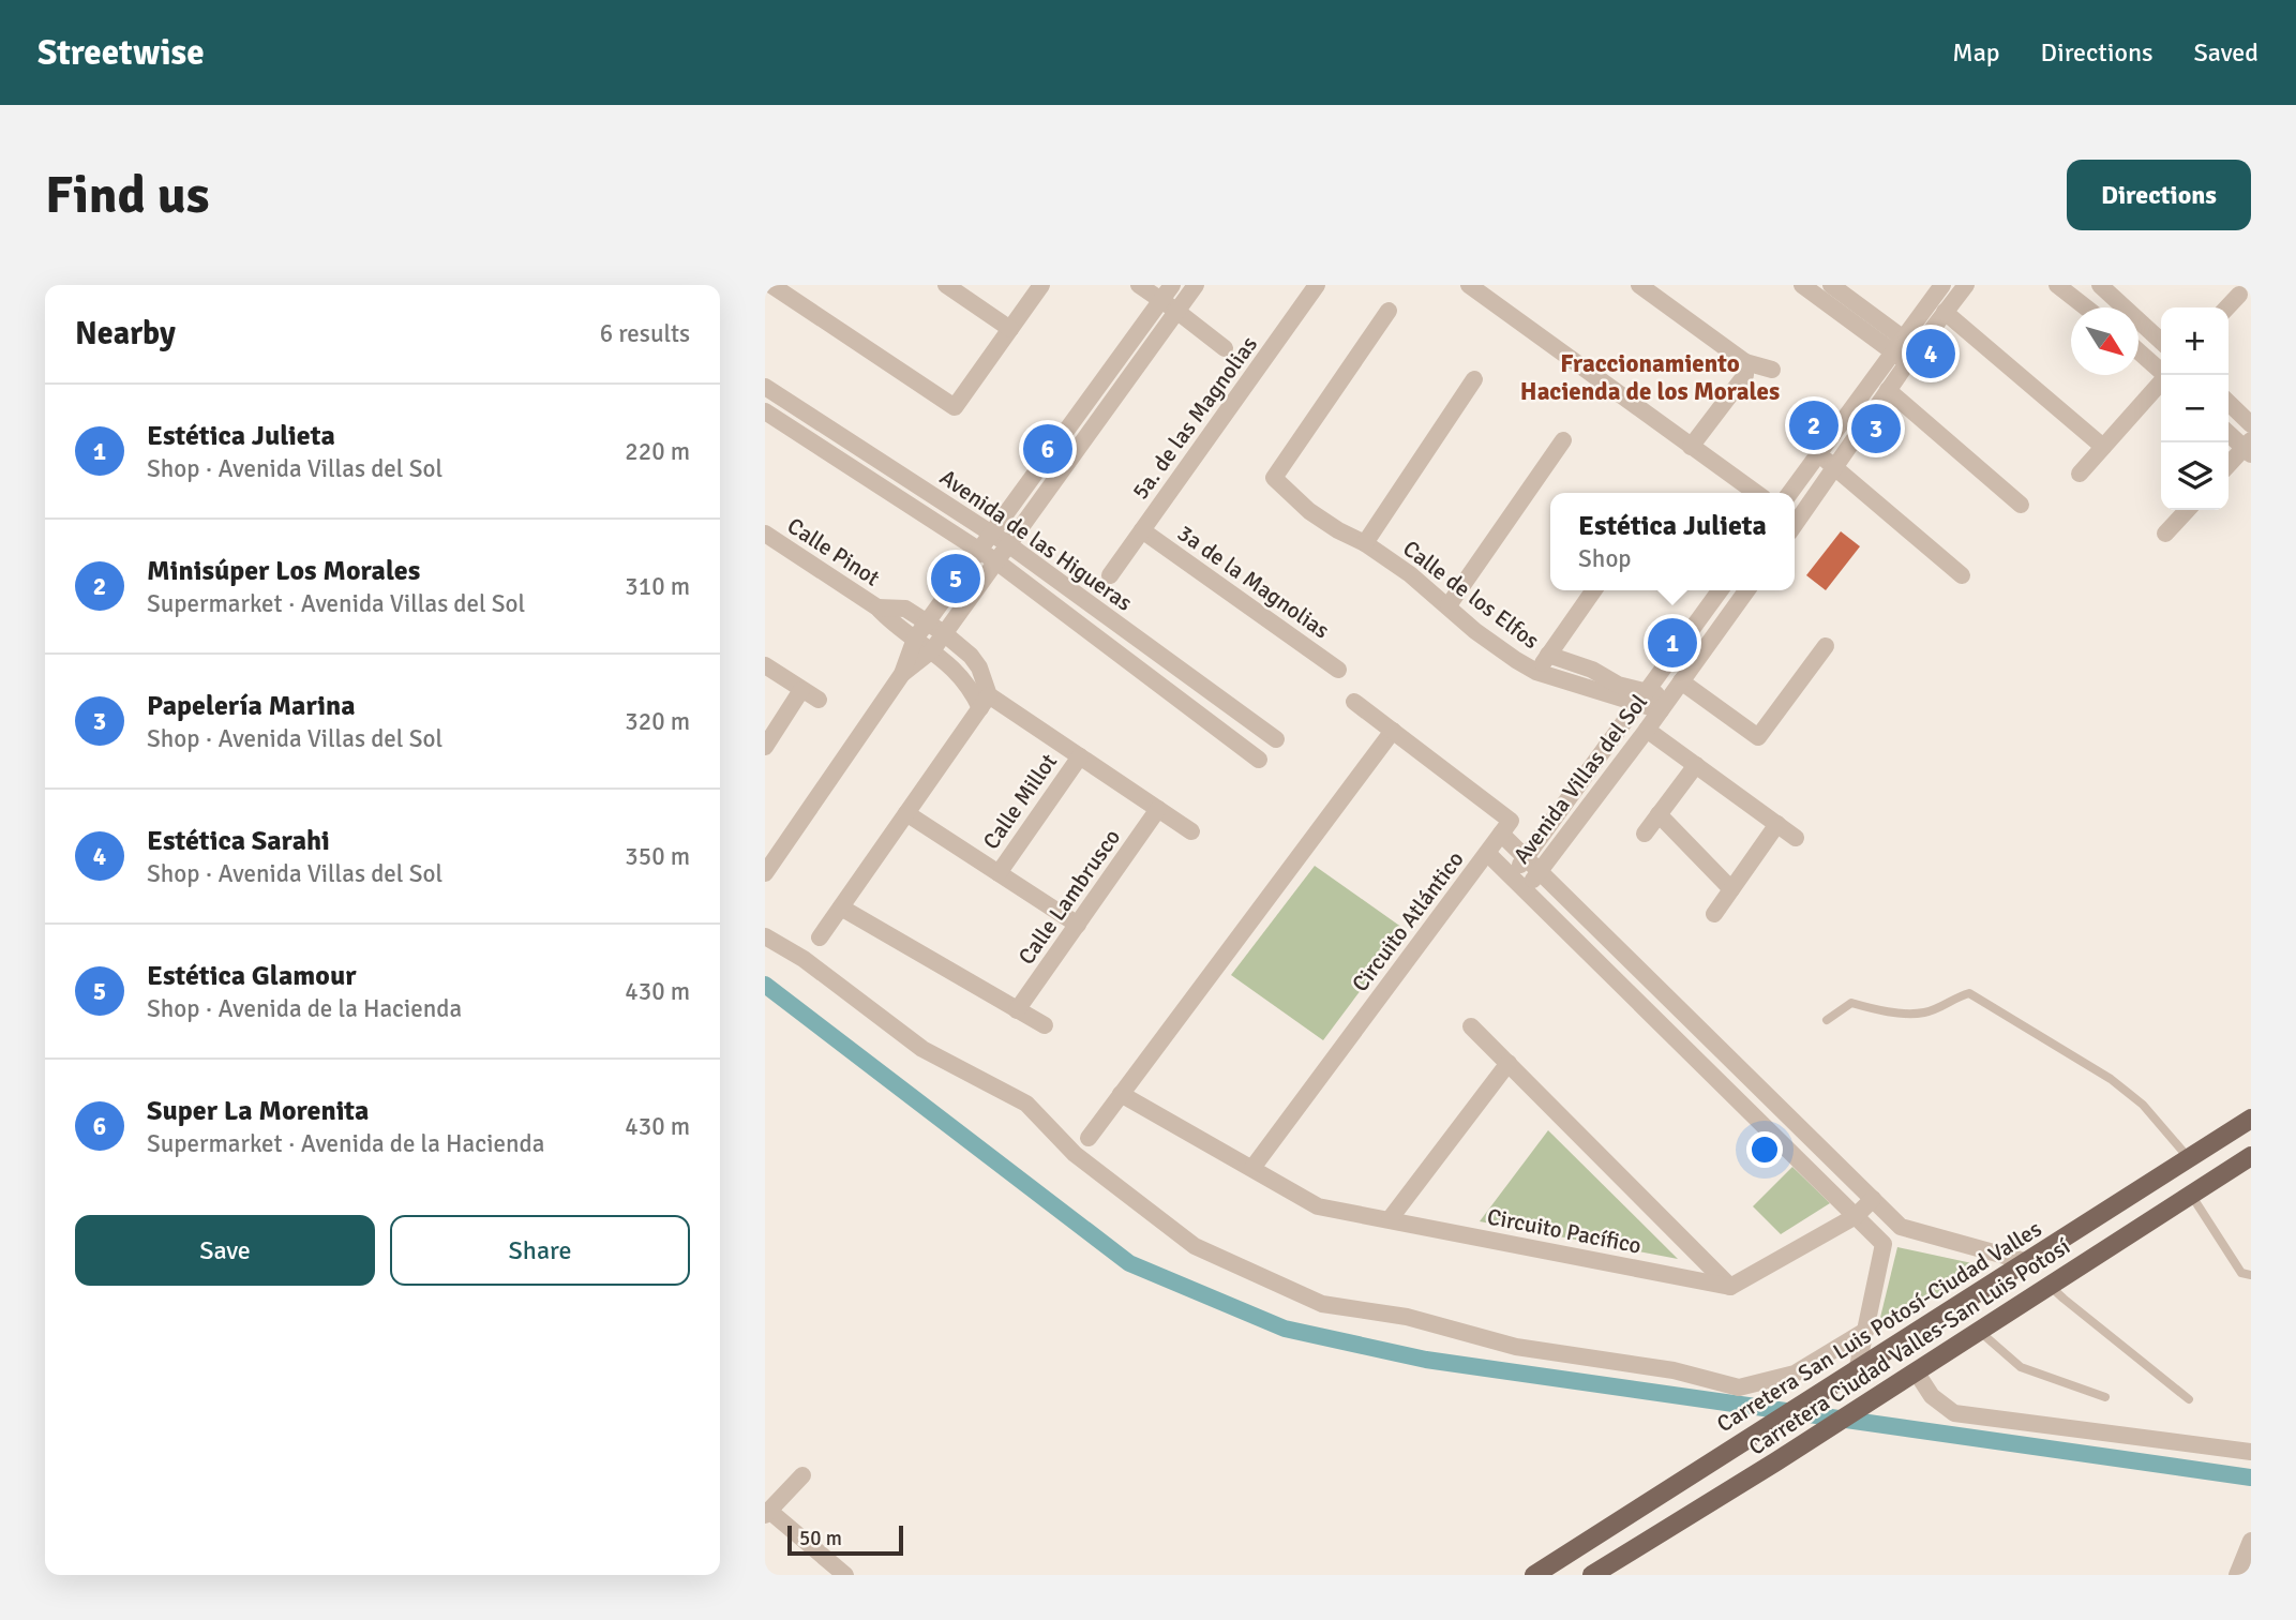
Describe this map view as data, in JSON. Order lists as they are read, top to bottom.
{
  "streets": {
    "main road": ["Carretera San Luis Potosí-Ciudad Valles", "Carretera Ciudad Valles-San Luis Potosí"],
    "street": [
      "5a. de las Magnolias",
      "Avenida de las Higueras",
      "Calle Pinot",
      "3a de la Magnolias",
      "Calle de los Elfos",
      "Avenida Villas del Sol",
      "Calle Millot",
      "Calle Lambrusco",
      "Circuito Atlántico",
      "Circuito Pacífico"
    ]
  },
  "crossings": [
    ["5a. de las Magnolias", "3a de la Magnolias"],
    ["Calle de los Elfos", "Avenida Villas del Sol"],
    ["Circuito Atlántico", "Circuito Pacífico"]
  ],
  "districts": ["Fraccionamiento Hacienda de los Morales"],
  "scale_bar": "50 m",
  "north": "bottom right",
  "page": {
    "header": "Streetwise",
    "nav": ["Map", "Directions", "Saved"],
    "buttons": [
      "Directions",
      ["Save", "Share"]
    ],
    "title": "Find us",
    "heading": ["Nearby", "6 results"],
    "map_buttons": ["+", "−"],
    "pins": [
      "4",
      "2",
      "3",
      "6",
      "5",
      "1"
    ],
    "list": [
      {
        "mark": "1",
        "name": "Estética Julieta",
        "note": "Shop · Avenida Villas del Sol",
        "value": "220 m"
      },
      {
        "mark": "2",
        "name": "Minisúper Los Morales",
        "note": "Supermarket · Avenida Villas del Sol",
        "value": "310 m"
      },
      {
        "mark": "3",
        "name": "Papelería Marina",
        "note": "Shop · Avenida Villas del Sol",
        "value": "320 m"
      },
      {
        "mark": "4",
        "name": "Estética Sarahi",
        "note": "Shop · Avenida Villas del Sol",
        "value": "350 m"
      },
      {
        "mark": "5",
        "name": "Estética Glamour",
        "note": "Shop · Avenida de la Hacienda",
        "value": "430 m"
      },
      {
        "mark": "6",
        "name": "Super La Morenita",
        "note": "Supermarket · Avenida de la Hacienda",
        "value": "430 m"
      }
    ],
    "popup": ["Estética Julieta", "Shop"],
    "scale": "50 m"
  }
}
